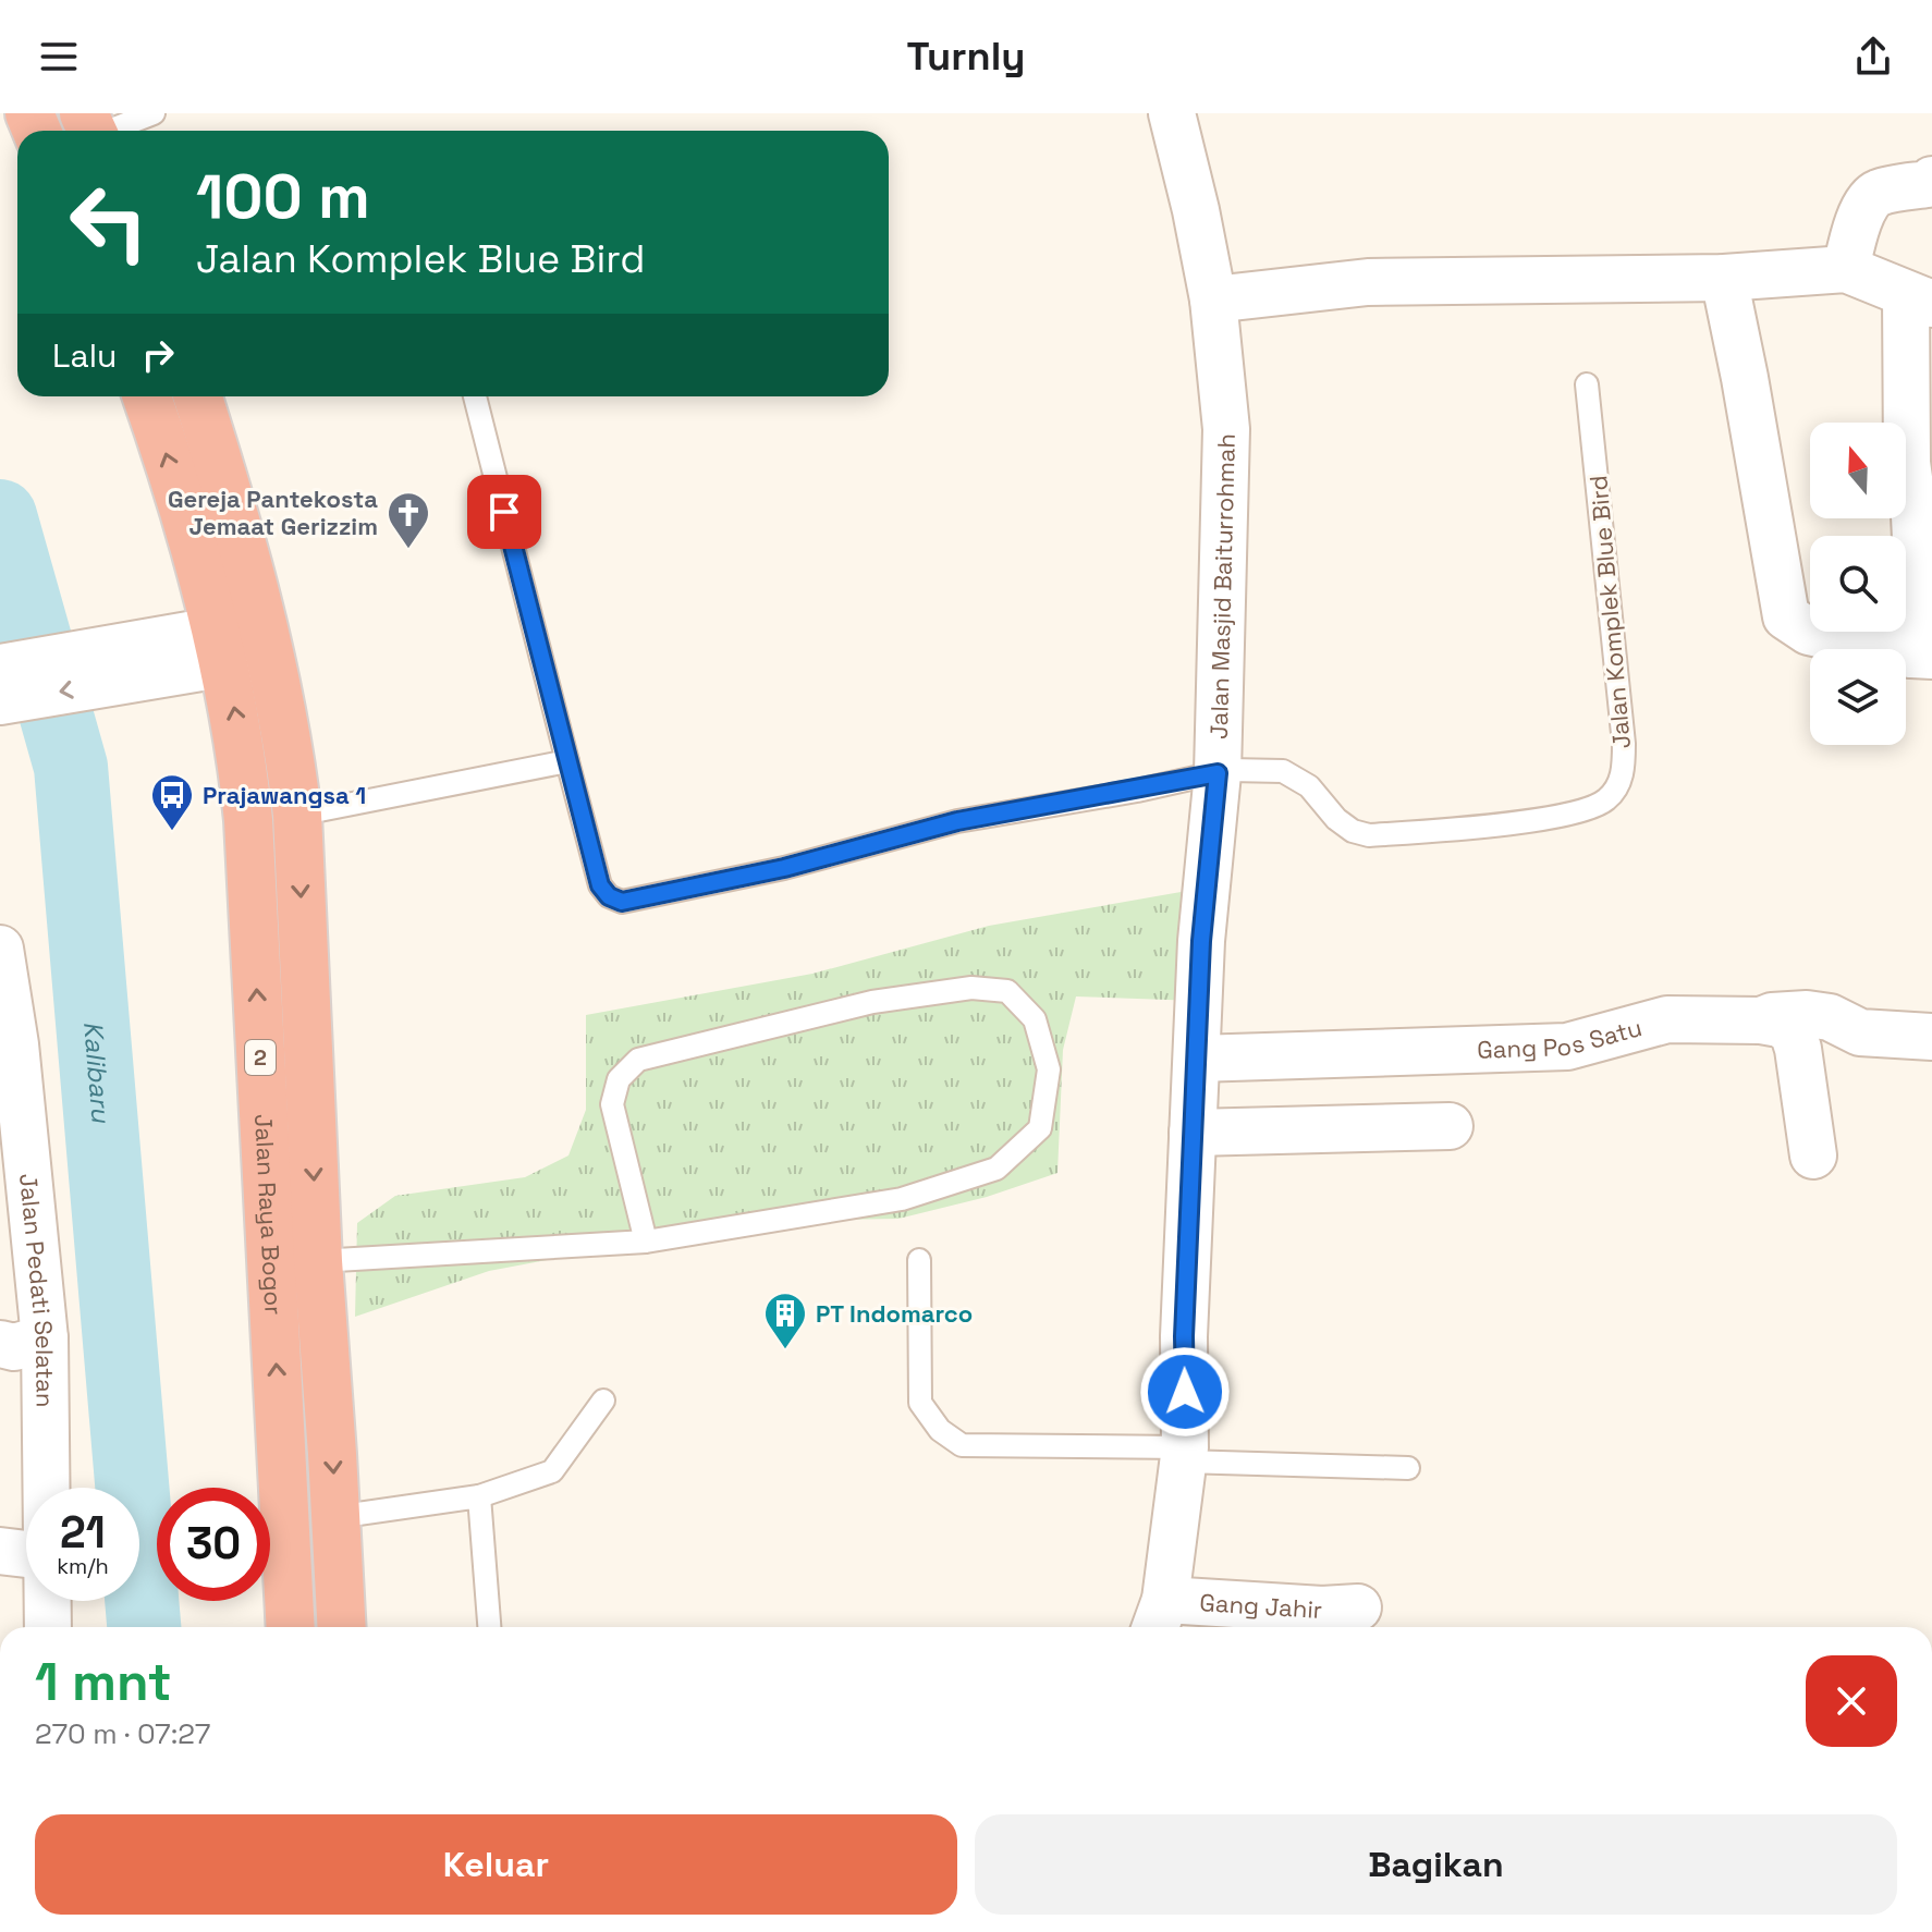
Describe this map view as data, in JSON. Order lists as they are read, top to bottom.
{
  "streets": {
    "highway": ["2", "Jalan Raya Bogor"],
    "street": [
      "Jalan Masjid Baiturrohmah",
      "Gang Pos Satu",
      "Jalan Pedati Selatan",
      "Gang Jahir"
    ],
    "lane": ["Jalan Komplek Blue Bird"]
  },
  "crossings": [
    ["Jalan Masjid Baiturrohmah", "Jalan Komplek Blue Bird"],
    ["Jalan Masjid Baiturrohmah", "Gang Pos Satu"],
    ["Jalan Masjid Baiturrohmah", "Gang Jahir"]
  ],
  "water": ["Kalibaru"],
  "places": {
    "church": ["Gereja Pantekosta Jemaat Gerizzim"],
    "bus stop": ["Prajawangsa 1"],
    "building": ["PT Indomarco"]
  },
  "north": "top",
  "page": {
    "header": "Turnly",
    "turn": ["100 m", "Jalan Komplek Blue Bird"],
    "then": "Lalu",
    "speed": "21 km/h",
    "limit": "30",
    "heading": ["1 mnt", "270 m · 07:27"],
    "buttons": ["Keluar", "Bagikan"]
  }
}
